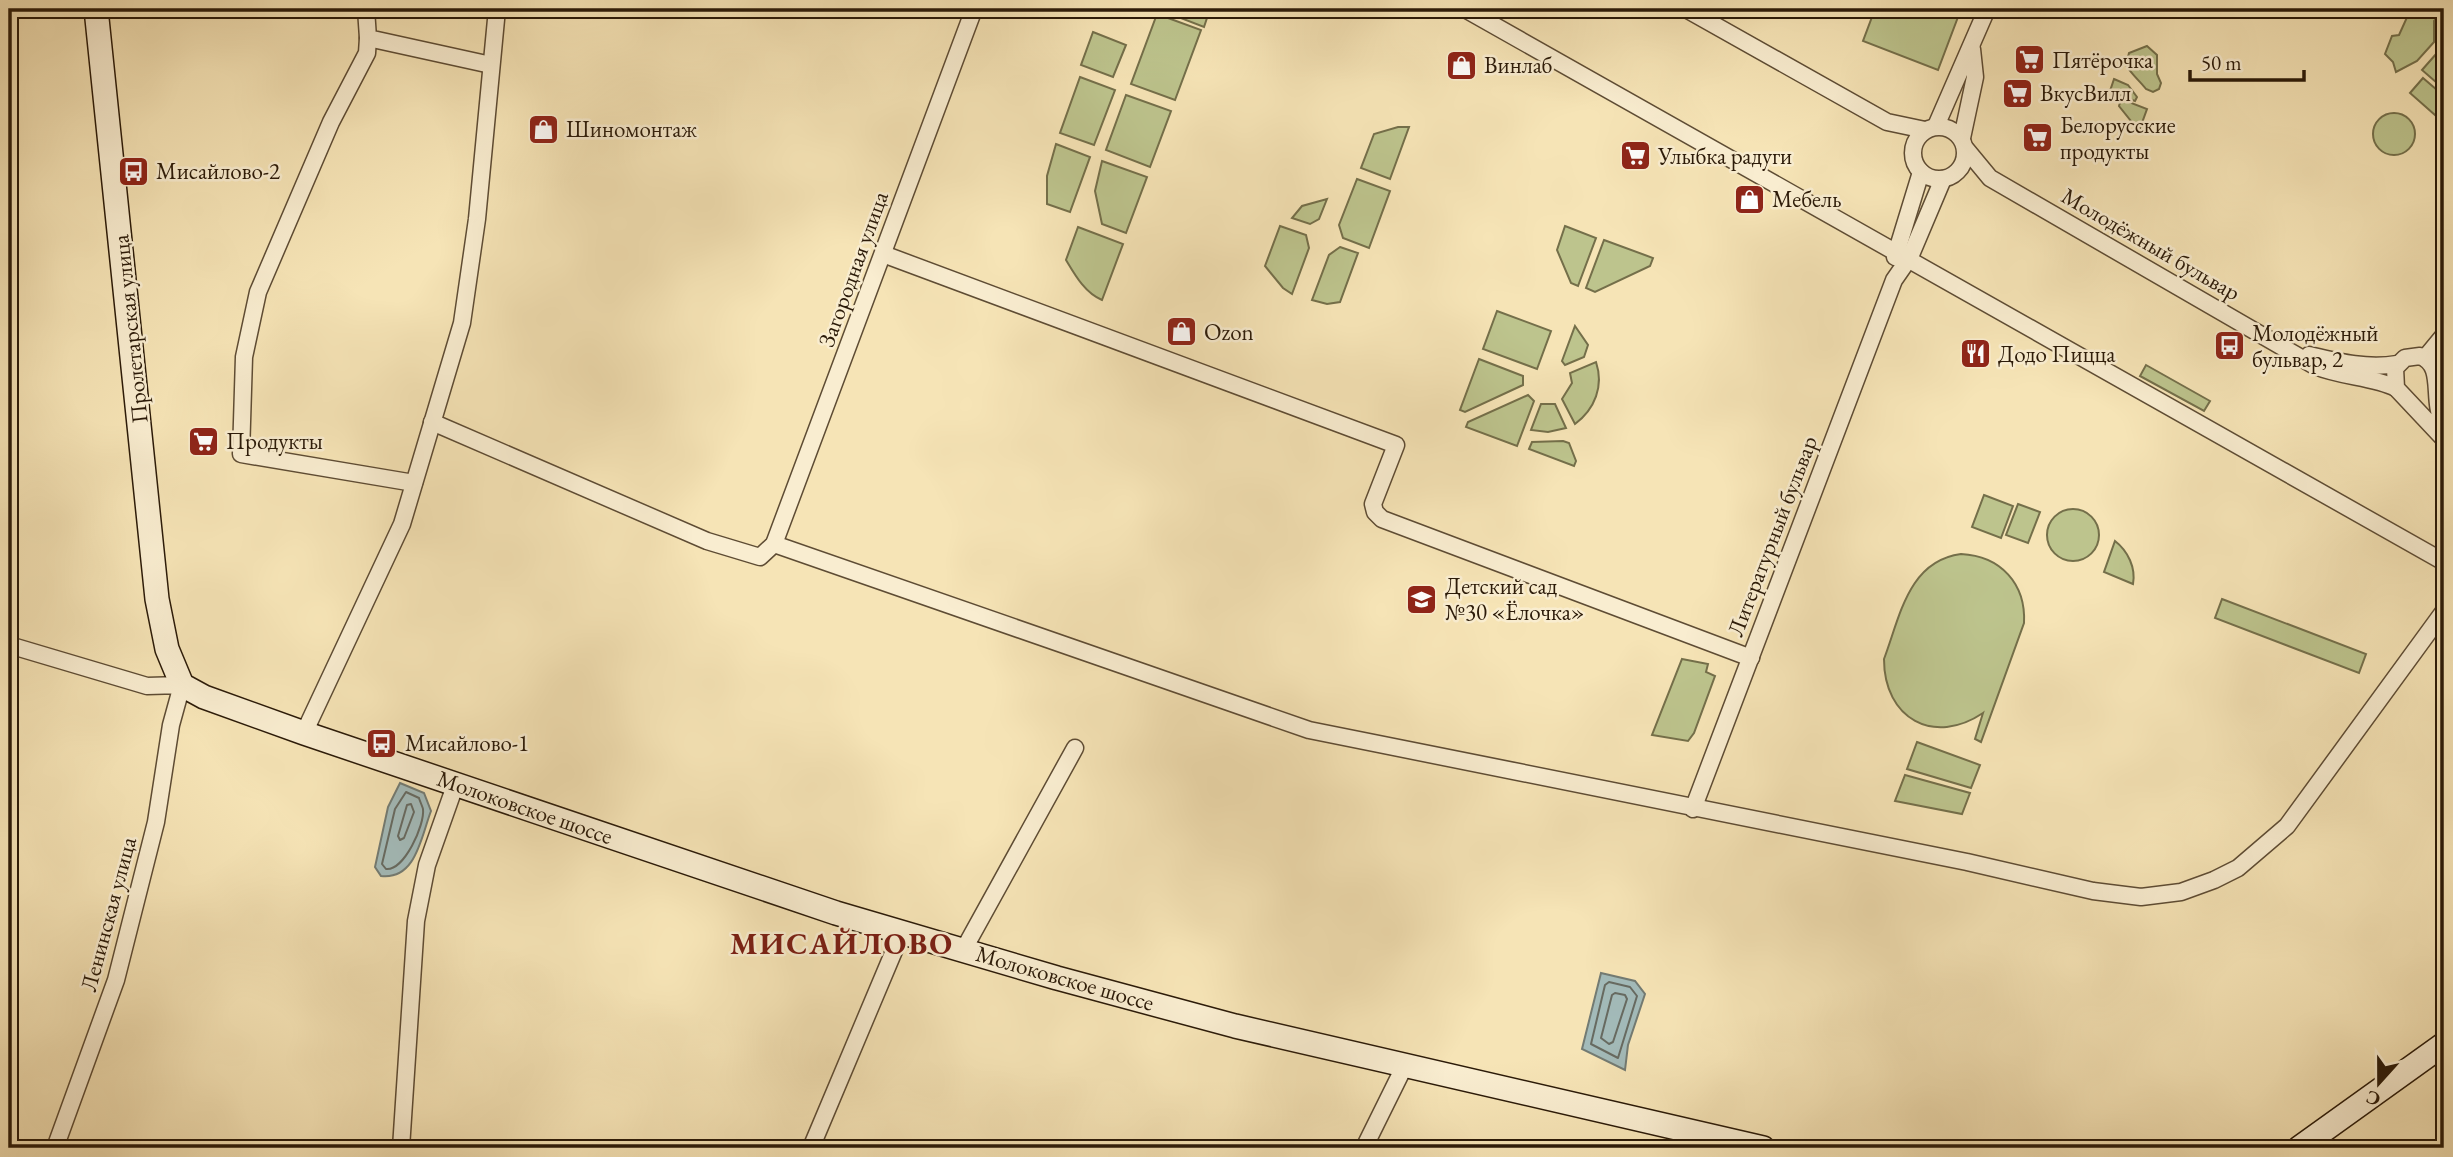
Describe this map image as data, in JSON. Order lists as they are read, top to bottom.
{
  "streets": {
    "main road": ["Пролетарская улица", "Молоковское шоссе"],
    "street": [
      "Молодёжный бульвар",
      "Загородная улица",
      "Литературный бульвар",
      "Ленинская улица"
    ]
  },
  "crossings": [
    ["Молодёжный бульвар", "Литературный бульвар"],
    ["Пролетарская улица", "Молоковское шоссе"],
    ["Пролетарская улица", "Ленинская улица"],
    ["Молоковское шоссе", "Ленинская улица"]
  ],
  "districts": ["МИСАЙЛОВО"],
  "places": {
    "supermarket": [
      "Пятёрочка",
      "ВкусВилл",
      "Белорусские продукты",
      "Улыбка радуги",
      "Продукты"
    ],
    "shop": [
      "Винлаб",
      "Шиномонтаж",
      "Мебель",
      "Ozon"
    ],
    "bus stop": ["Мисайлово-2", "Молодёжный бульвар, 2", "Мисайлово-1"],
    "restaurant": ["Додо Пицца"],
    "school or university": ["Детский сад №30 «Ёлочка»"]
  },
  "scale_bar": "50 m",
  "north": "bottom"
}
